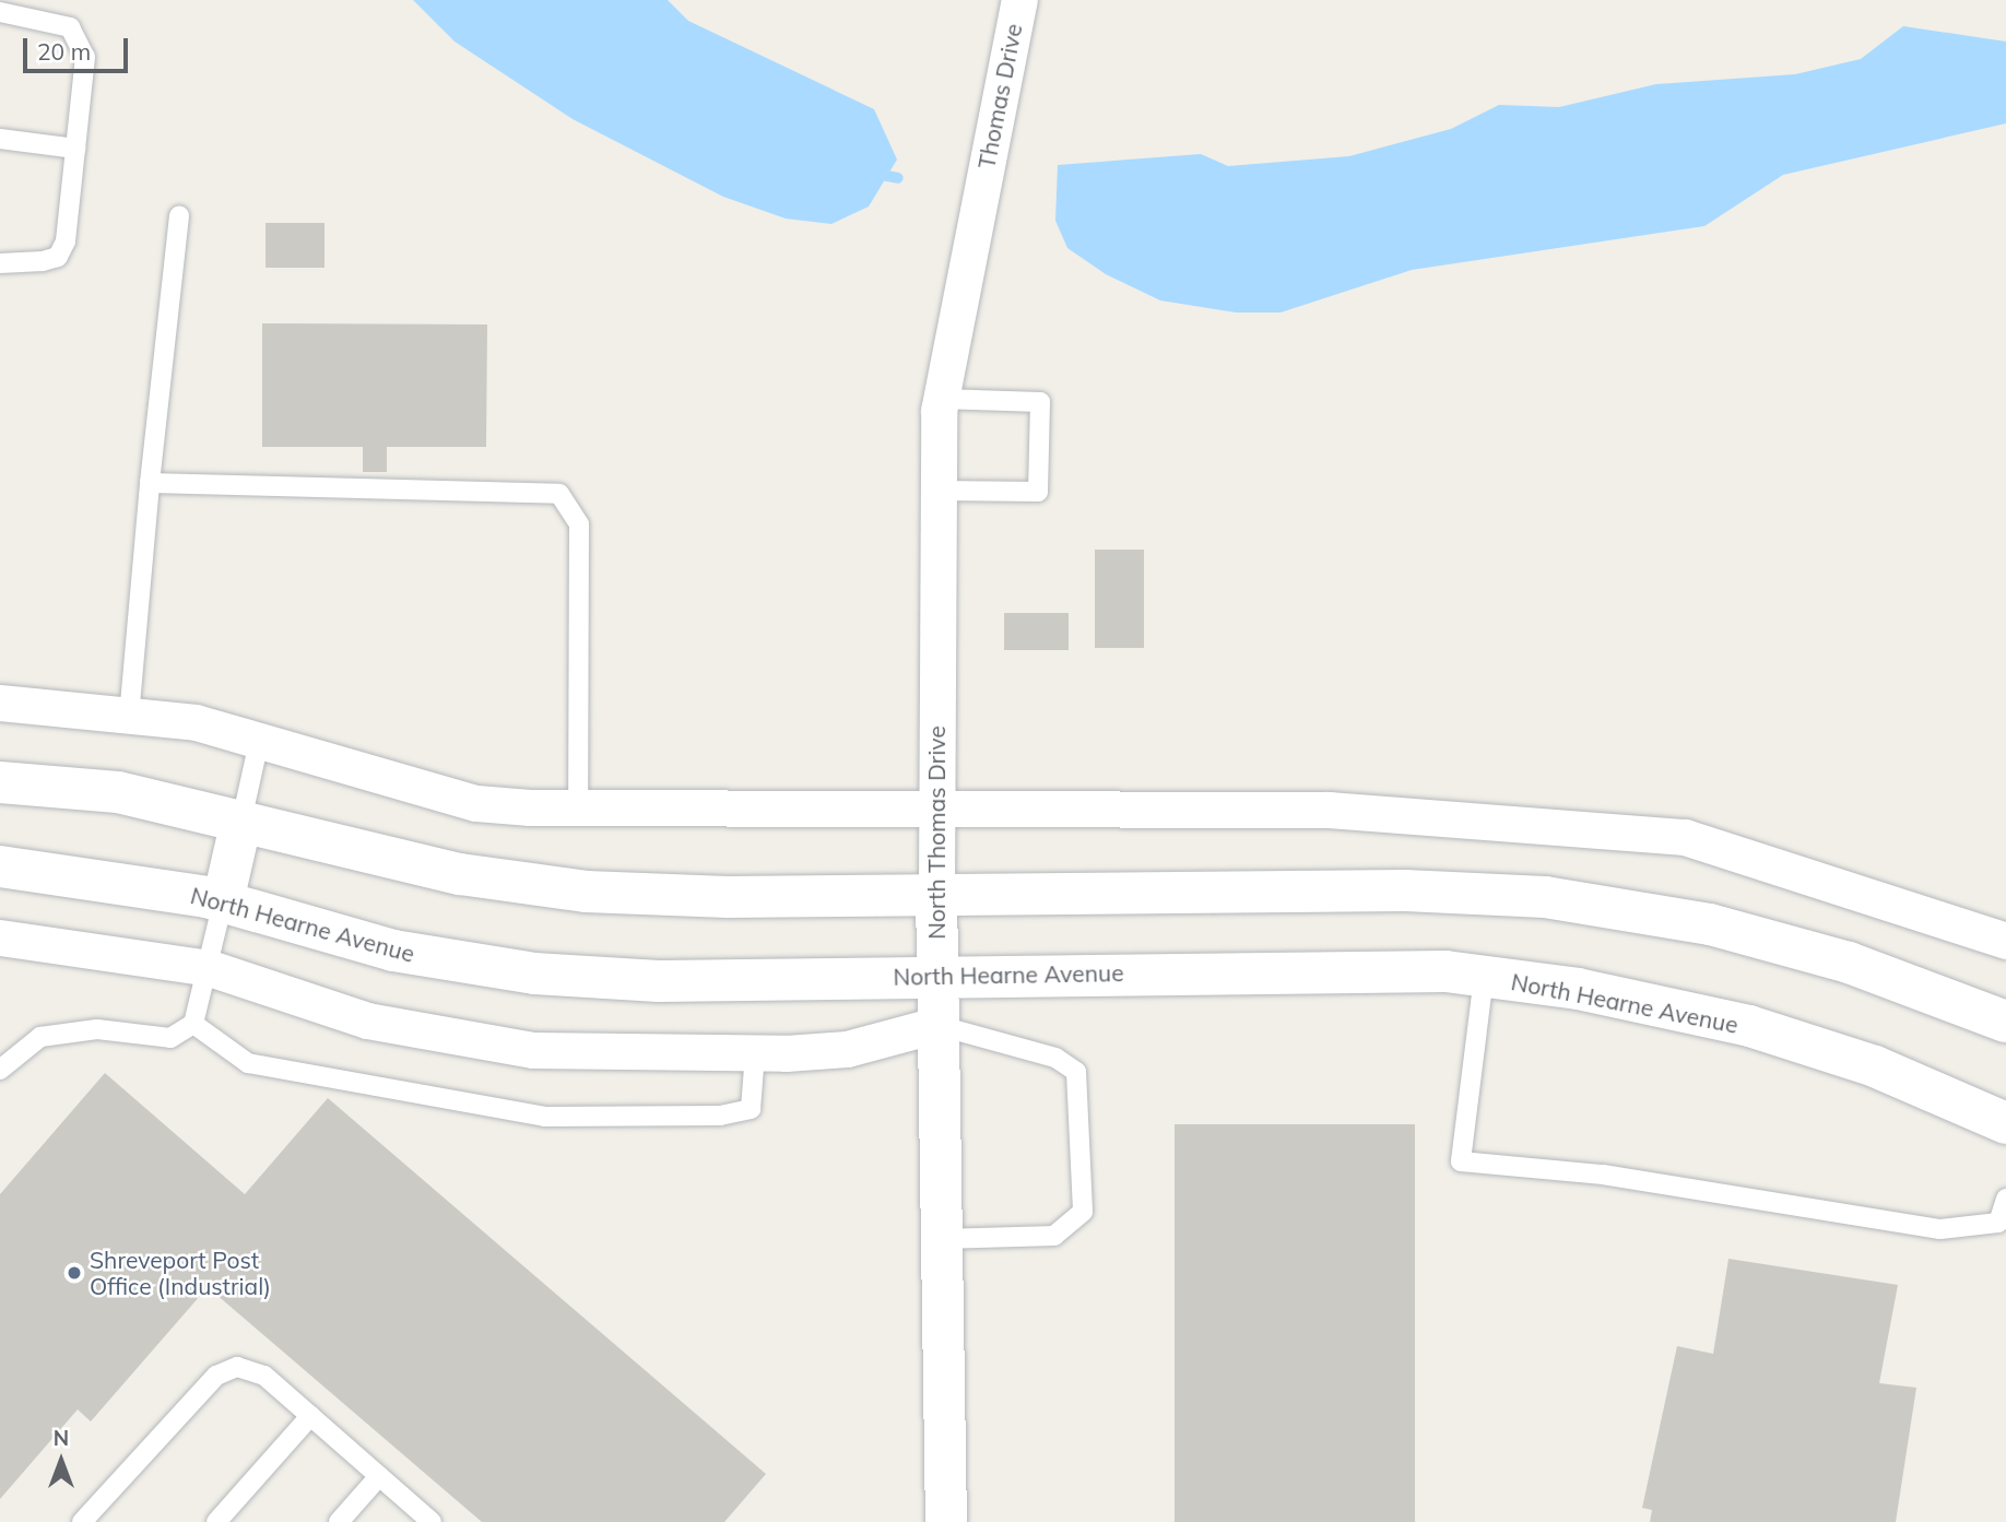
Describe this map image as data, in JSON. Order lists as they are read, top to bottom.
{
  "streets": {
    "street": ["Thomas Drive", "North Thomas Drive", "North Hearne Avenue"]
  },
  "crossings": [
    ["Thomas Drive", "North Thomas Drive"],
    ["North Thomas Drive", "North Hearne Avenue"]
  ],
  "places": ["Shreveport Post Office (Industrial)"],
  "scale_bar": "20 m",
  "north": "top"
}
